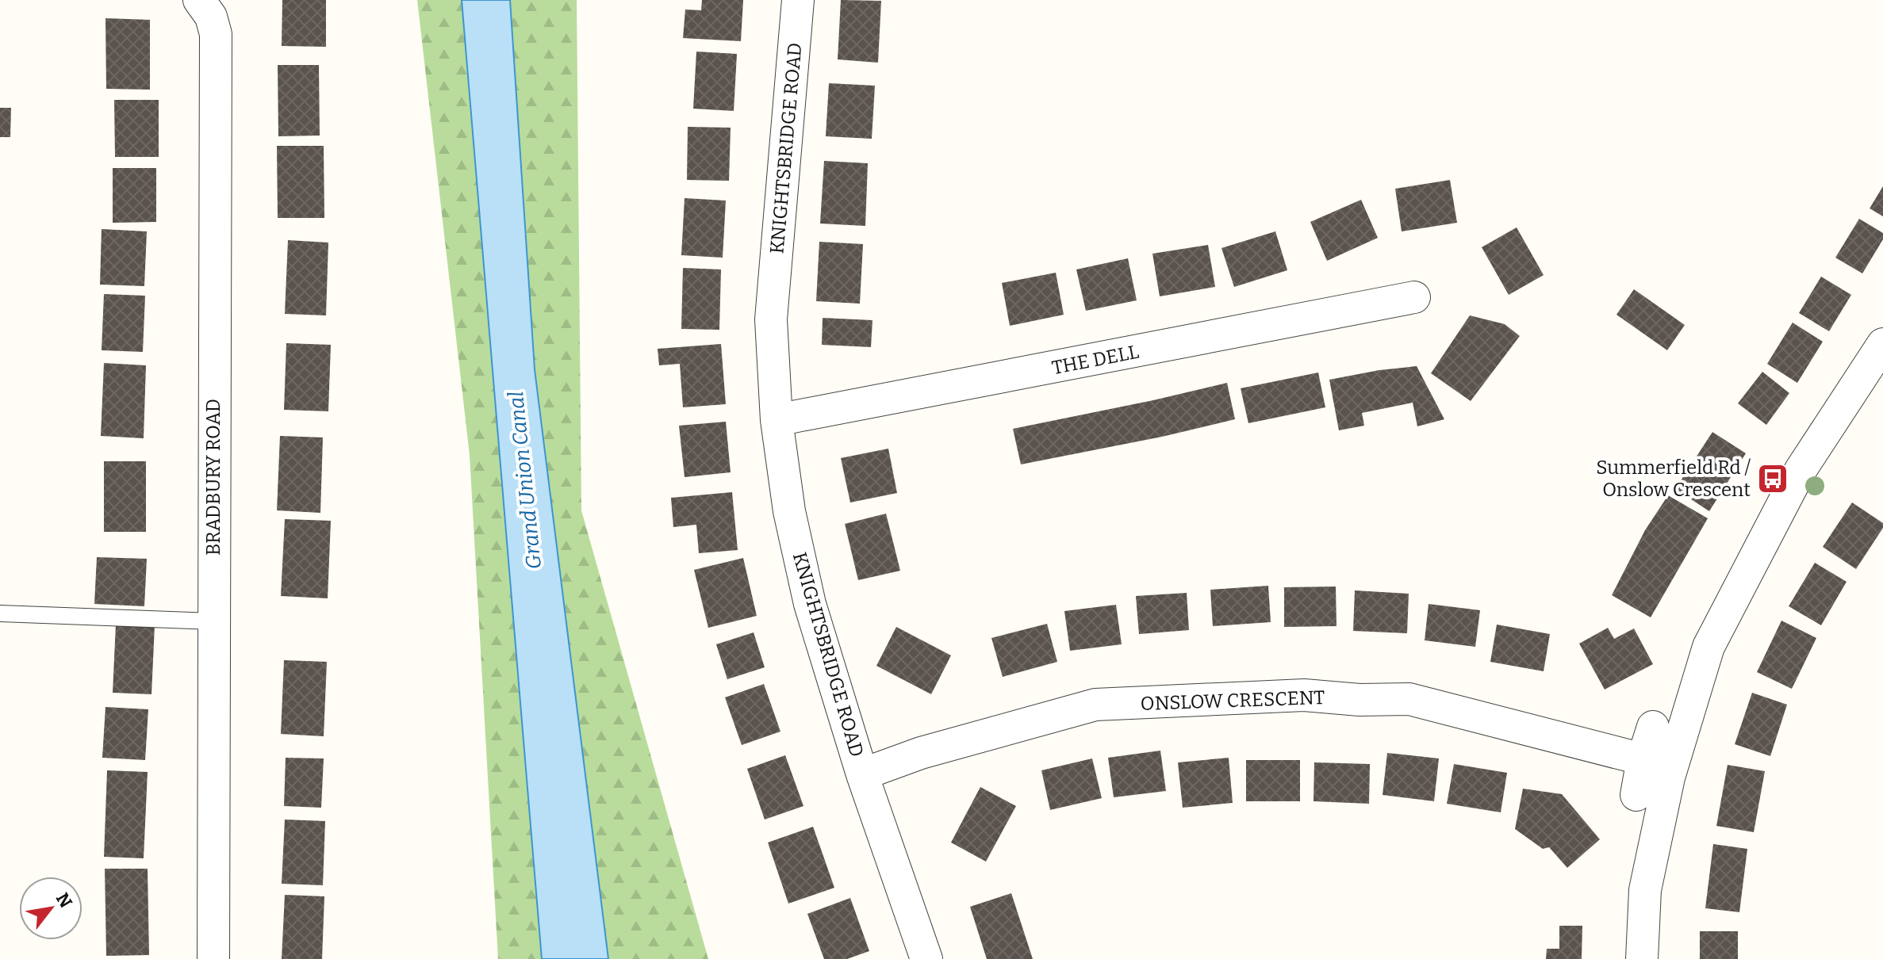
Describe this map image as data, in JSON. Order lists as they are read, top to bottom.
{
  "streets": {
    "street": [
      "KNIGHTSBRIDGE ROAD",
      "THE DELL",
      "BRADBURY ROAD",
      "ONSLOW CRESCENT"
    ]
  },
  "crossings": [
    ["KNIGHTSBRIDGE ROAD", "THE DELL"],
    ["KNIGHTSBRIDGE ROAD", "ONSLOW CRESCENT"]
  ],
  "water": ["Grand Union Canal"],
  "places": {
    "bus stop": ["Summerfield Rd / Onslow Crescent"]
  },
  "north": "top right"
}
